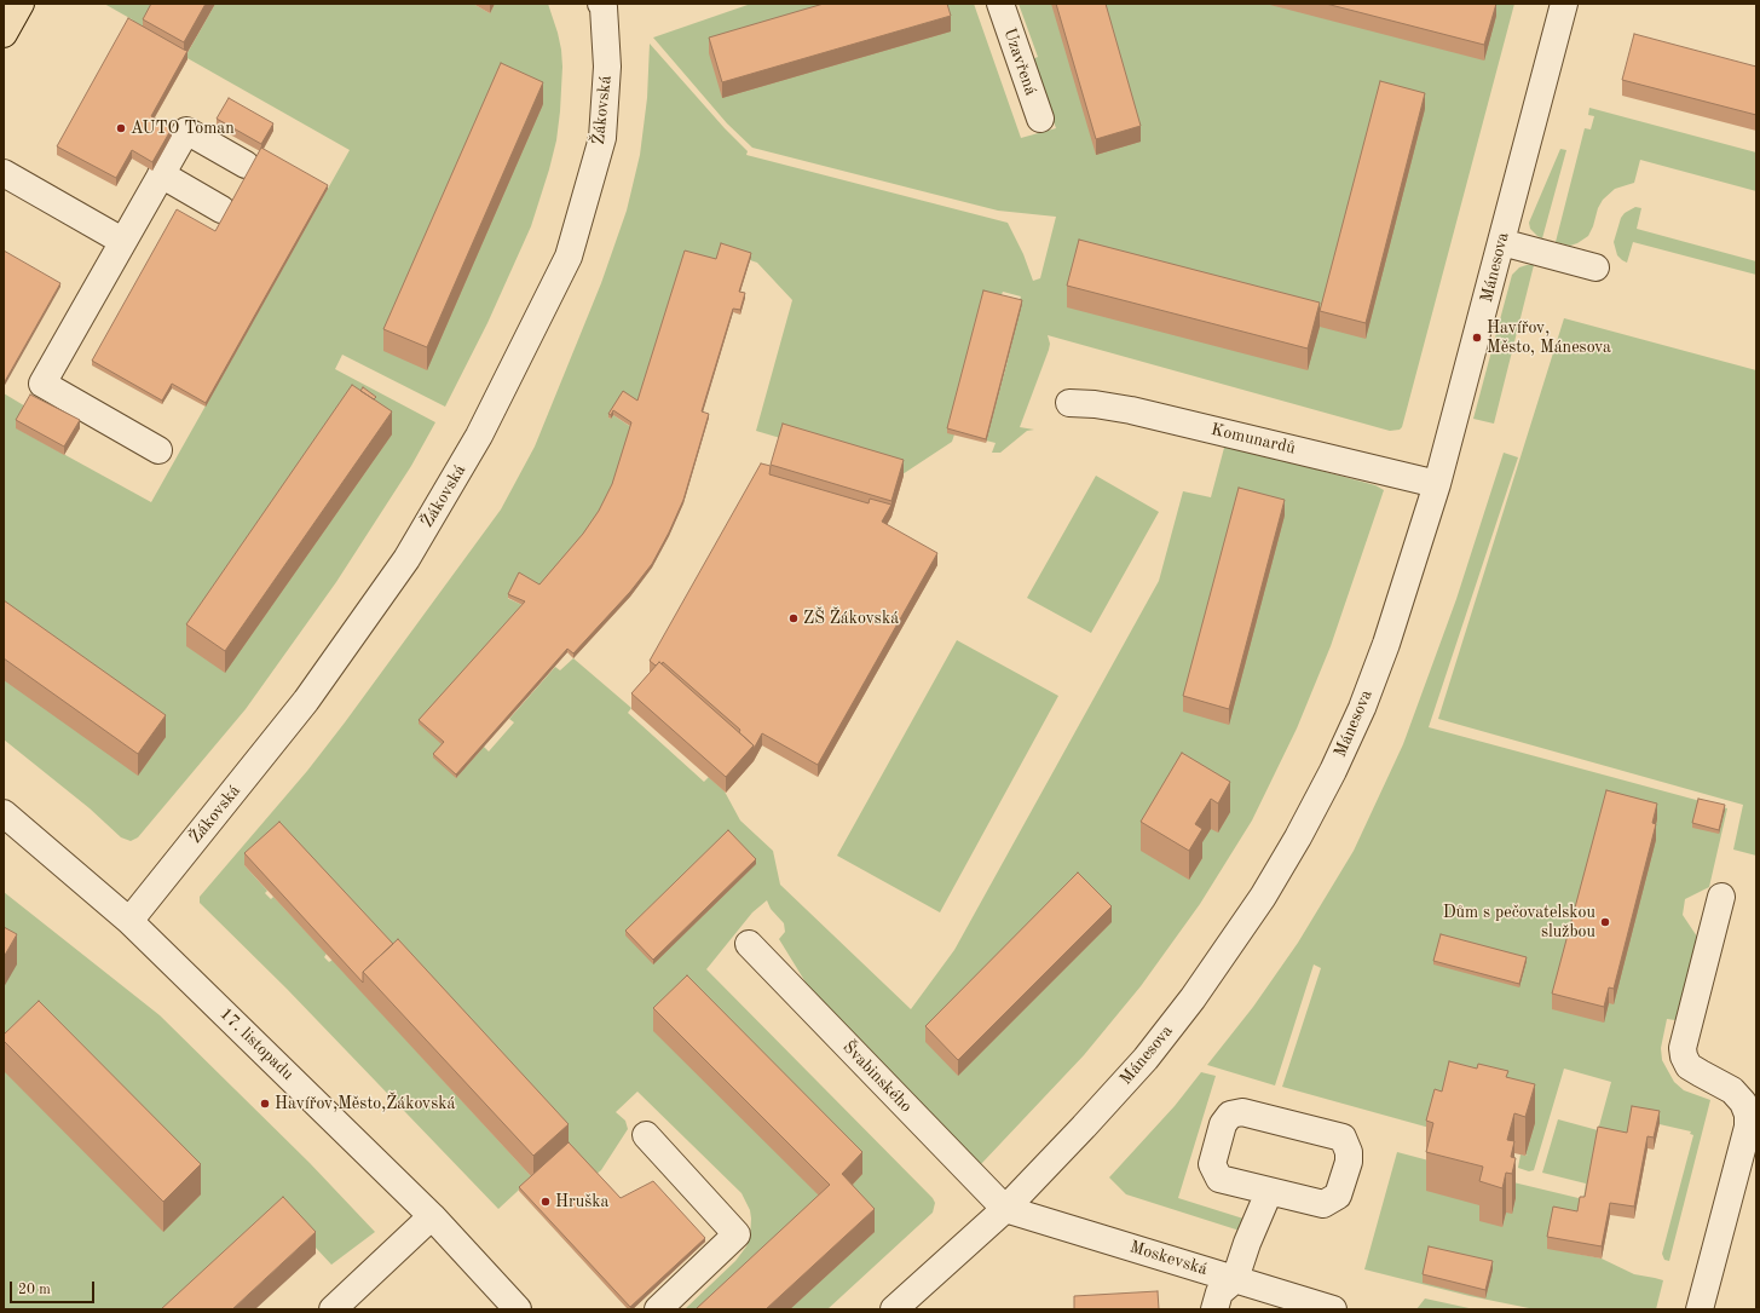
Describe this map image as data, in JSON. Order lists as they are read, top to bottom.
{
  "streets": {
    "street": [
      "Uzavřená",
      "Žákovská",
      "Mánesova",
      "Komunardů",
      "17. listopadu",
      "Švabinského",
      "Moskevská"
    ]
  },
  "crossings": [
    ["Žákovská", "17. listopadu"],
    ["Mánesova", "Komunardů"],
    ["Mánesova", "Švabinského"],
    ["Mánesova", "Moskevská"],
    ["Švabinského", "Moskevská"]
  ],
  "places": [
    "AUTO Toman",
    "Havířov, Město, Mánesova",
    "ZŠ Žákovská",
    "Dům s pečovatelskou službou",
    "Havířov,Město,Žákovská",
    "Hruška"
  ],
  "scale_bar": "20 m"
}
